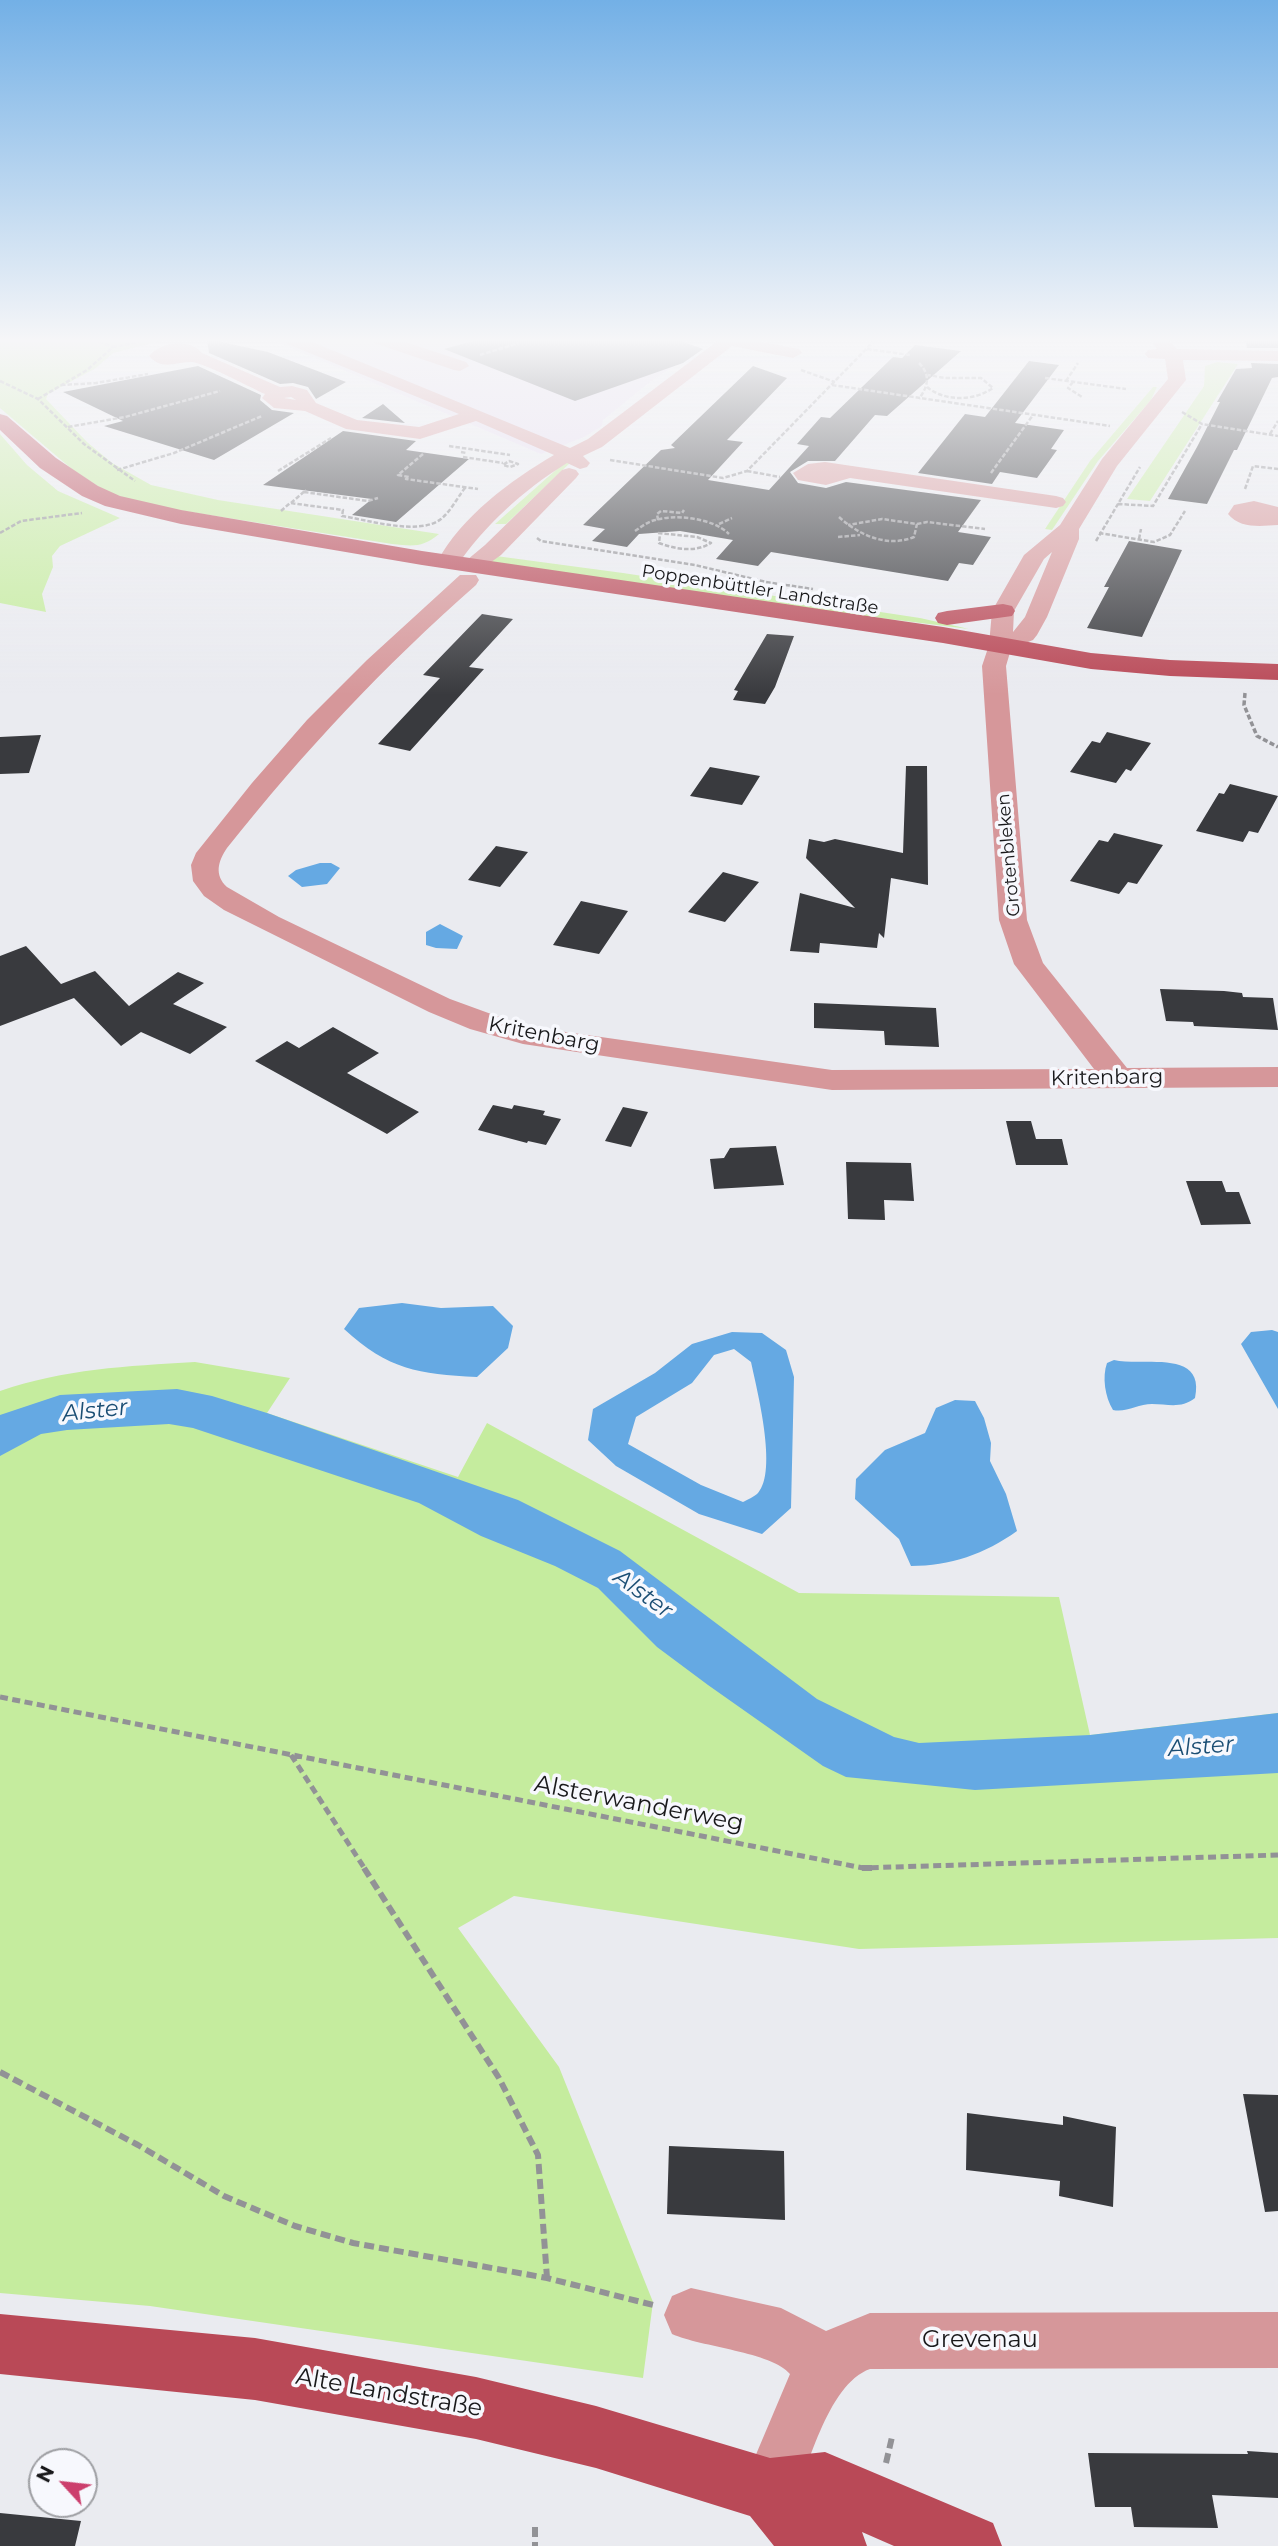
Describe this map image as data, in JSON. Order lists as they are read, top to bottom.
{
  "streets": {
    "main road": ["Poppenbüttler Landstraße", "Alte Landstraße"],
    "street": ["Grotenbleken", "Kritenbarg", "Grevenau"],
    "path": ["Alsterwanderweg"]
  },
  "crossings": [
    ["Poppenbüttler Landstraße", "Grotenbleken"],
    ["Poppenbüttler Landstraße", "Kritenbarg"],
    ["Grotenbleken", "Kritenbarg"],
    ["Grevenau", "Alte Landstraße"]
  ],
  "water": ["Alster"],
  "north": "top left"
}
